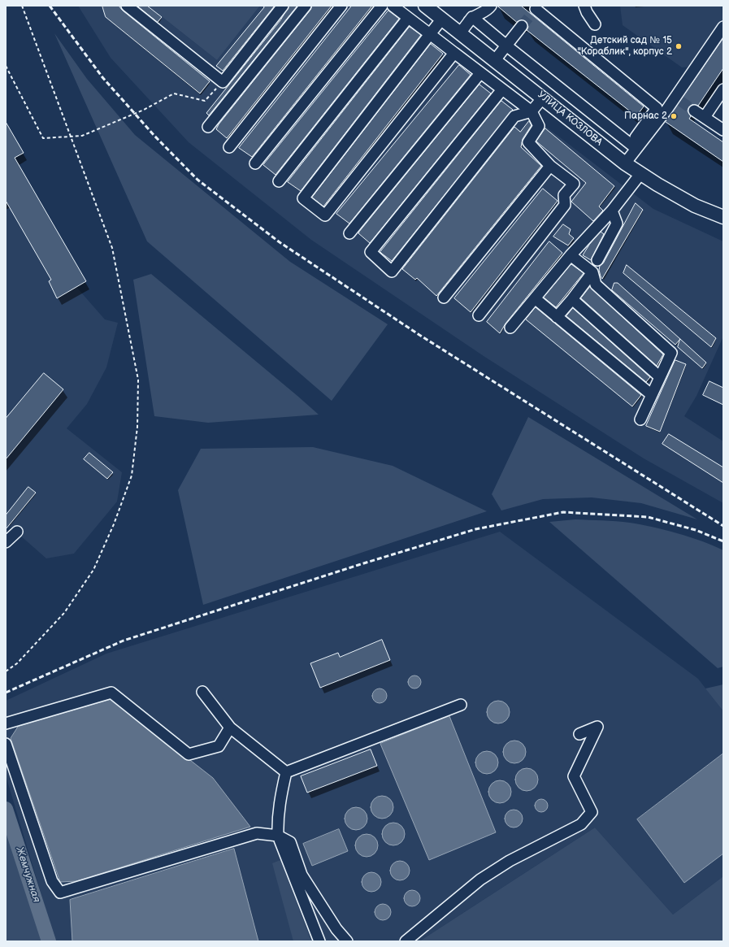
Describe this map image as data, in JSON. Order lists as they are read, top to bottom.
{
  "streets": {
    "main road": ["УЛИЦА КОЗЛОВА"]
  },
  "water": ["Жемчужная"],
  "places": ["Детский сад № 15 \"Кораблик\", корпус 2", "Парнас 2"]
}
